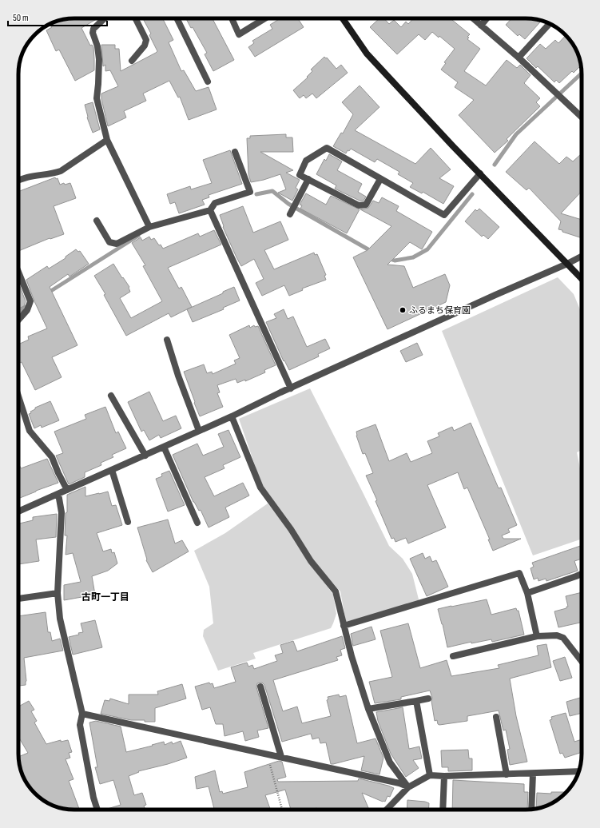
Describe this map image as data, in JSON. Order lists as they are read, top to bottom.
{
  "districts": ["古町一丁目"],
  "places": ["ふるまち保育園"],
  "scale_bar": "50 m"
}
